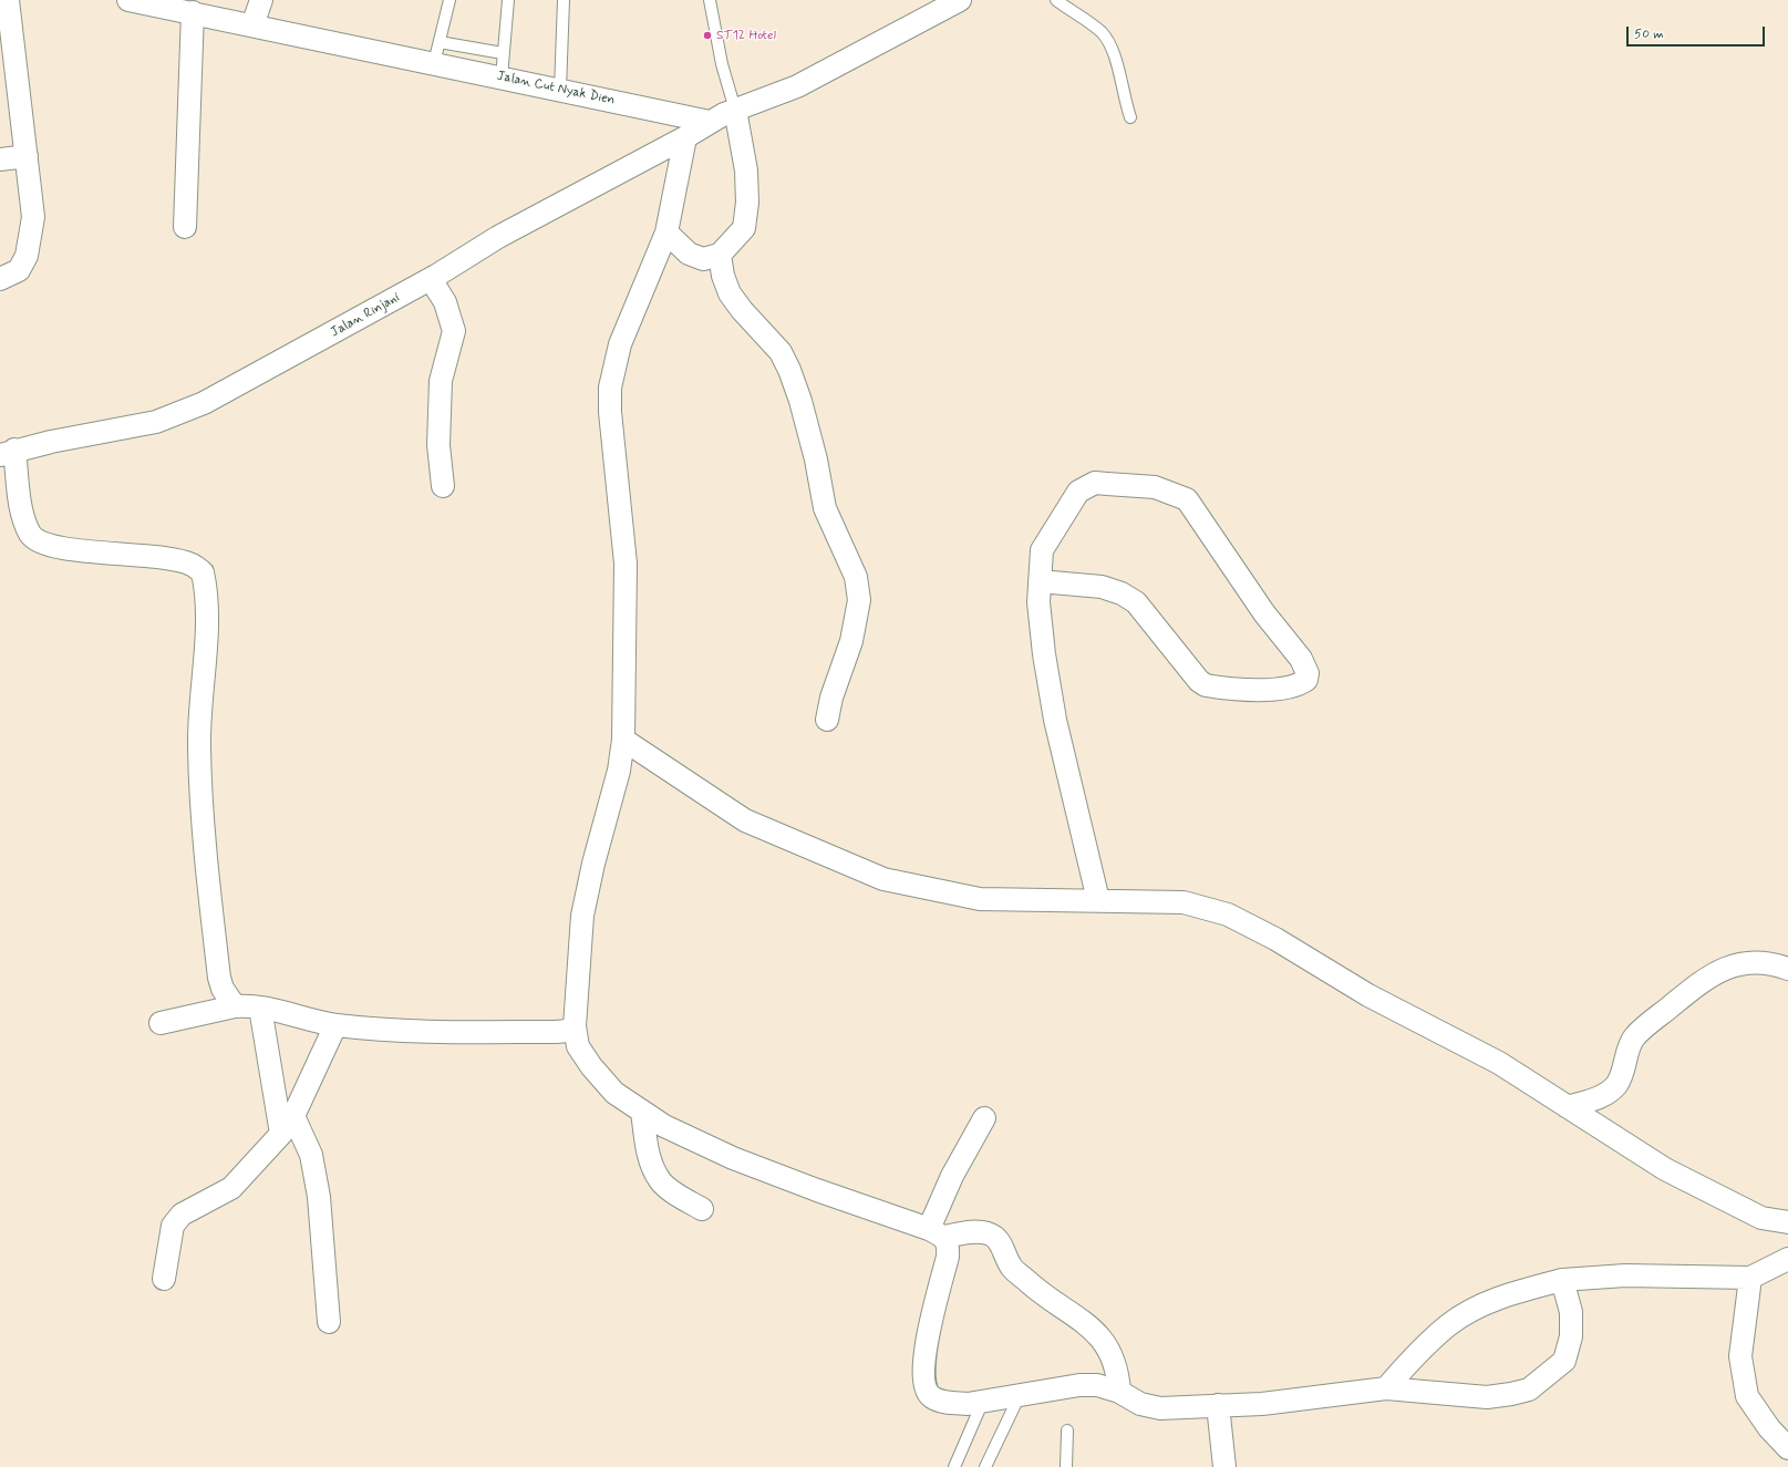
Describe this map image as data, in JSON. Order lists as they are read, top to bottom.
{
  "streets": {
    "street": ["Jalan Cut Nyak Dien", "Jalan Rinjani"]
  },
  "crossings": [
    ["Jalan Cut Nyak Dien", "Jalan Rinjani"]
  ],
  "places": ["ST12 Hotel"],
  "scale_bar": "50 m"
}
